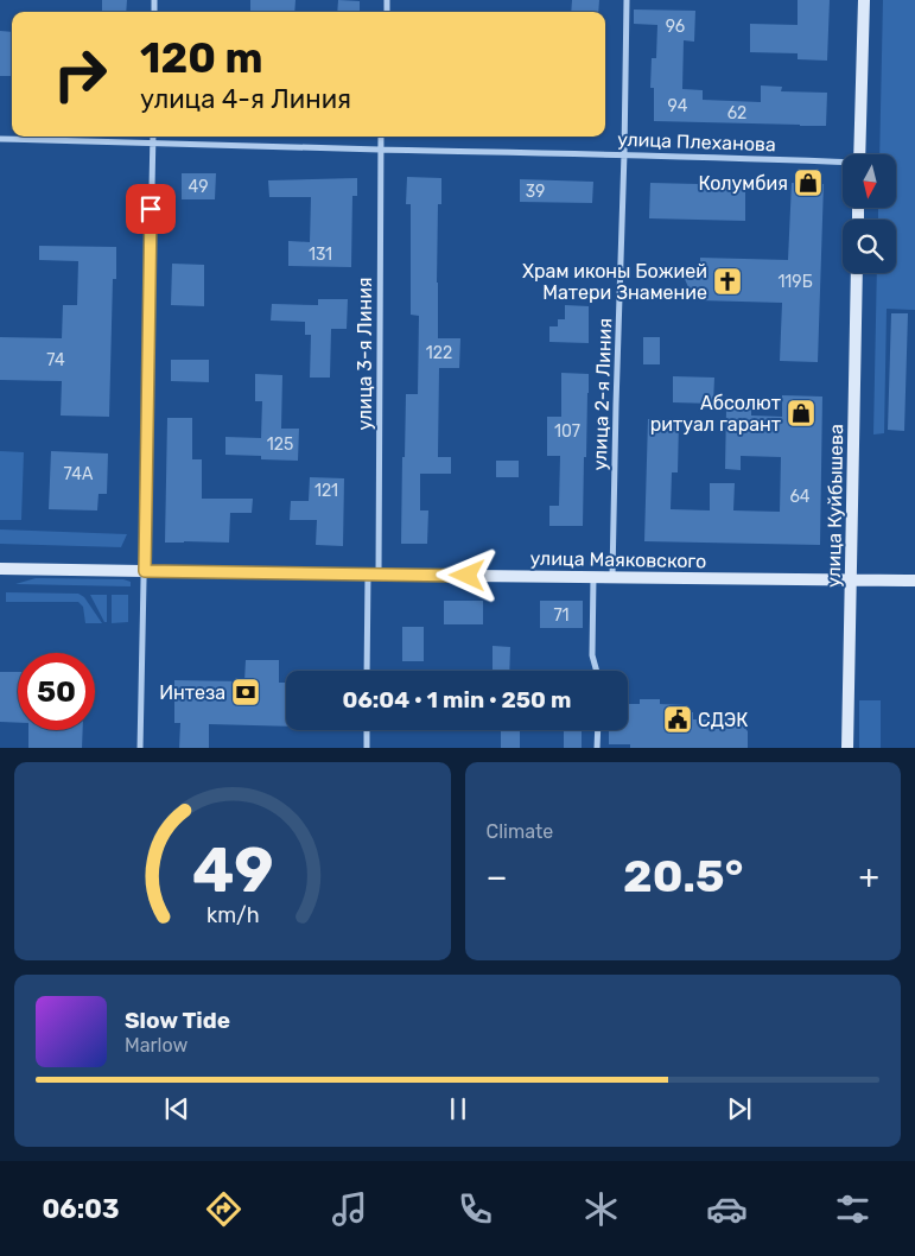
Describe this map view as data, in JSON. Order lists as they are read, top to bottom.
{
  "streets": {
    "main road": ["улица Куйбышева", "улица Маяковского"],
    "street": ["улица Плеханова", "улица 3-я Линия", "улица 2-я Линия"]
  },
  "crossings": [
    ["улица Плеханова", "улица 3-я Линия"],
    ["улица Плеханова", "улица 2-я Линия"],
    ["улица 3-я Линия", "улица Маяковского"],
    ["улица 2-я Линия", "улица Маяковского"],
    ["улица Куйбышева", "улица Маяковского"]
  ],
  "places": {
    "shop": ["Колумбия", "Абсолют ритуал гарант"],
    "church": ["Храм иконы Божией Матери Знамение"],
    "bank": ["Интеза"],
    "public building": ["СДЭК"]
  },
  "house_numbers": [
    "96",
    "94",
    "62",
    "49",
    "39",
    "131",
    "119Б",
    "122",
    "74",
    "107",
    "125",
    "74А",
    "121",
    "64",
    "71"
  ],
  "north": "bottom",
  "page": {
    "turn": ["120 m", "улица 4-я Линия"],
    "limit": "50",
    "trip": "06:04 · 1 min · 250 m",
    "tile": "Climate",
    "heat": ["−", "20.5°", "+"],
    "song": ["Slow Tide", "Marlow"],
    "tabs": "06:03",
    "gauge": ["49", "km/h"]
  }
}
